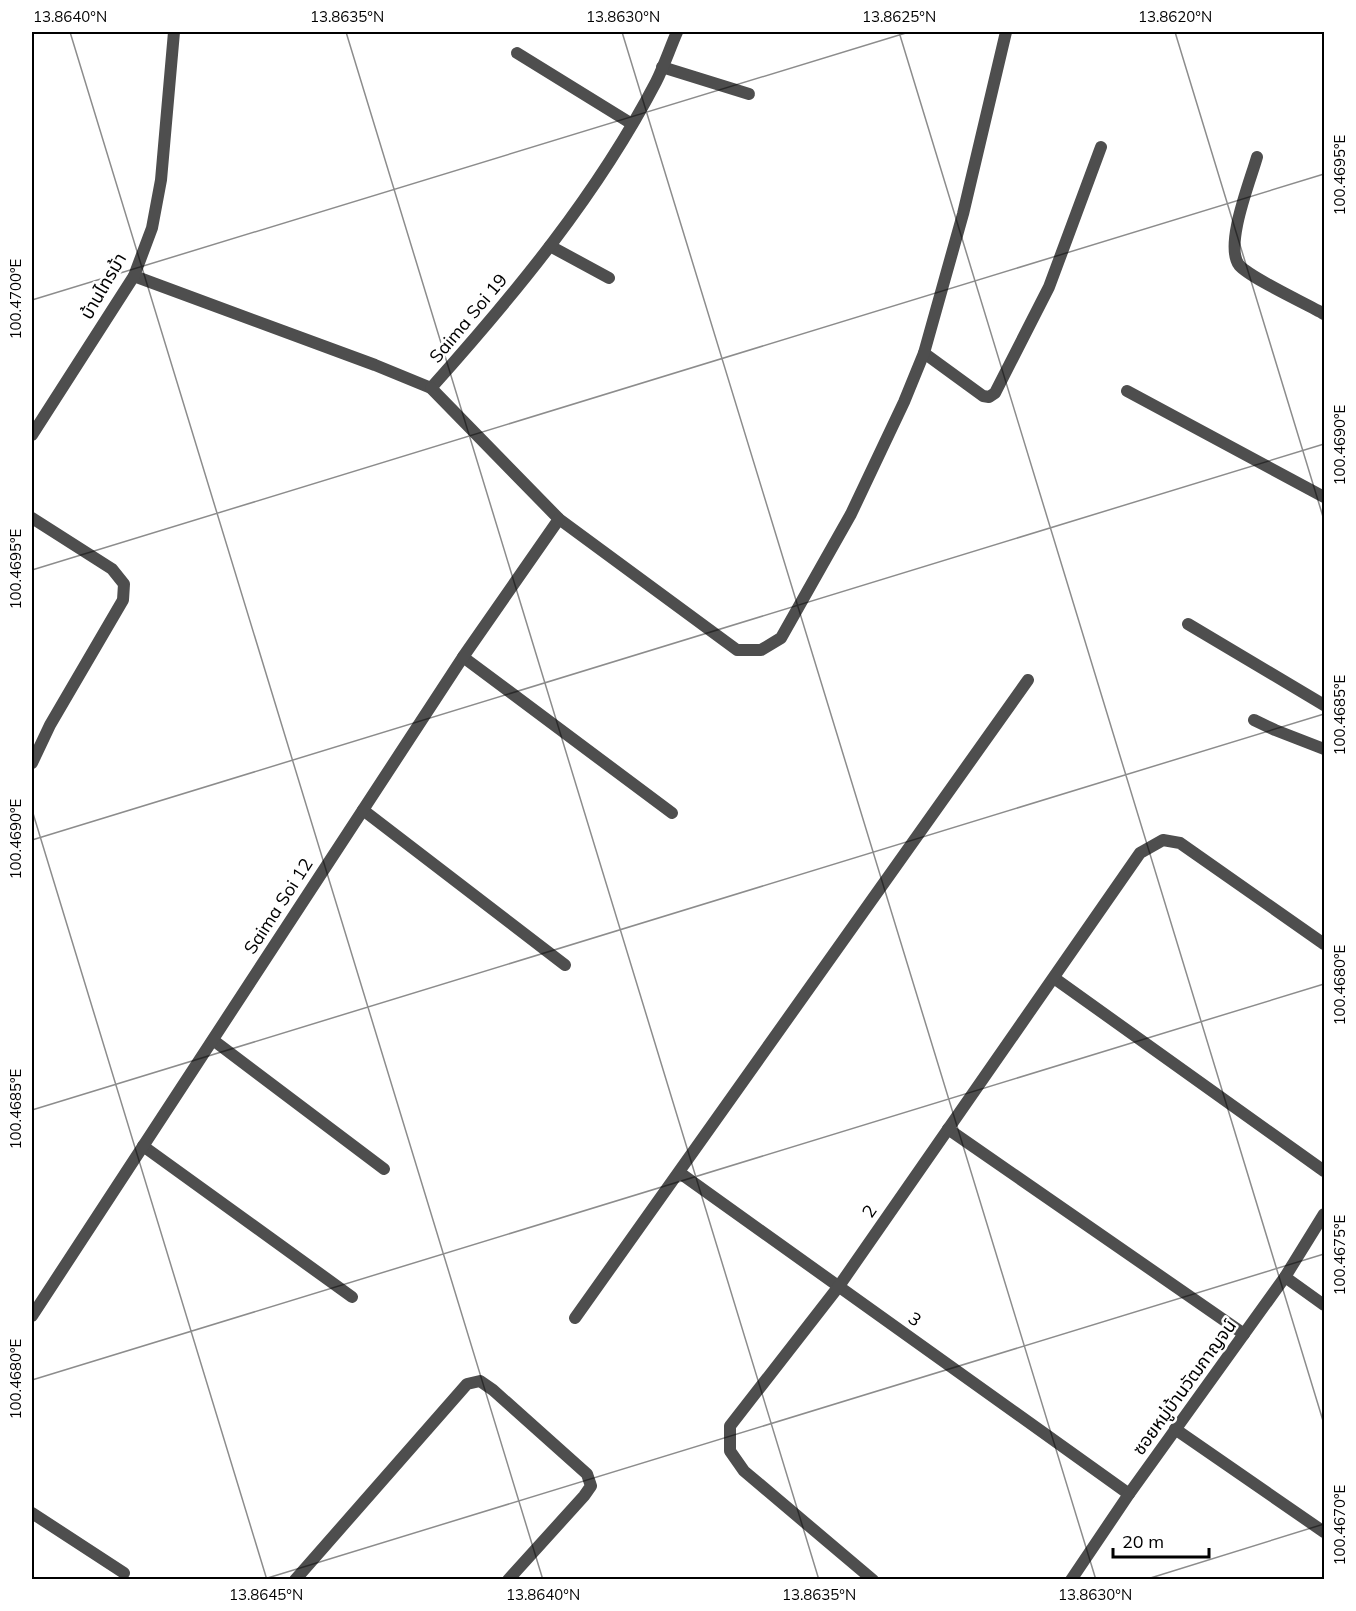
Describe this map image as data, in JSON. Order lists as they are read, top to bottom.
{
  "streets": {
    "street": [
      "บ้านไทรม้า",
      "Saima Soi 19",
      "Saima Soi 12",
      "2",
      "3",
      "ซอยหมู่บ้านวัฒกาญจน์"
    ]
  },
  "crossings": [
    ["บ้านไทรม้า", "Saima Soi 19"],
    ["2", "3"],
    ["3", "ซอยหมู่บ้านวัฒกาญจน์"]
  ],
  "scale_bar": "20 m",
  "coordinates": [
    "13.8640°N",
    "13.8635°N",
    "13.8630°N",
    "13.8625°N",
    "13.8620°N",
    "100.4695°E",
    "100.4700°E",
    "100.4690°E",
    "100.4685°E",
    "100.4680°E",
    "100.4675°E",
    "100.4670°E",
    "13.8645°N"
  ]
}
